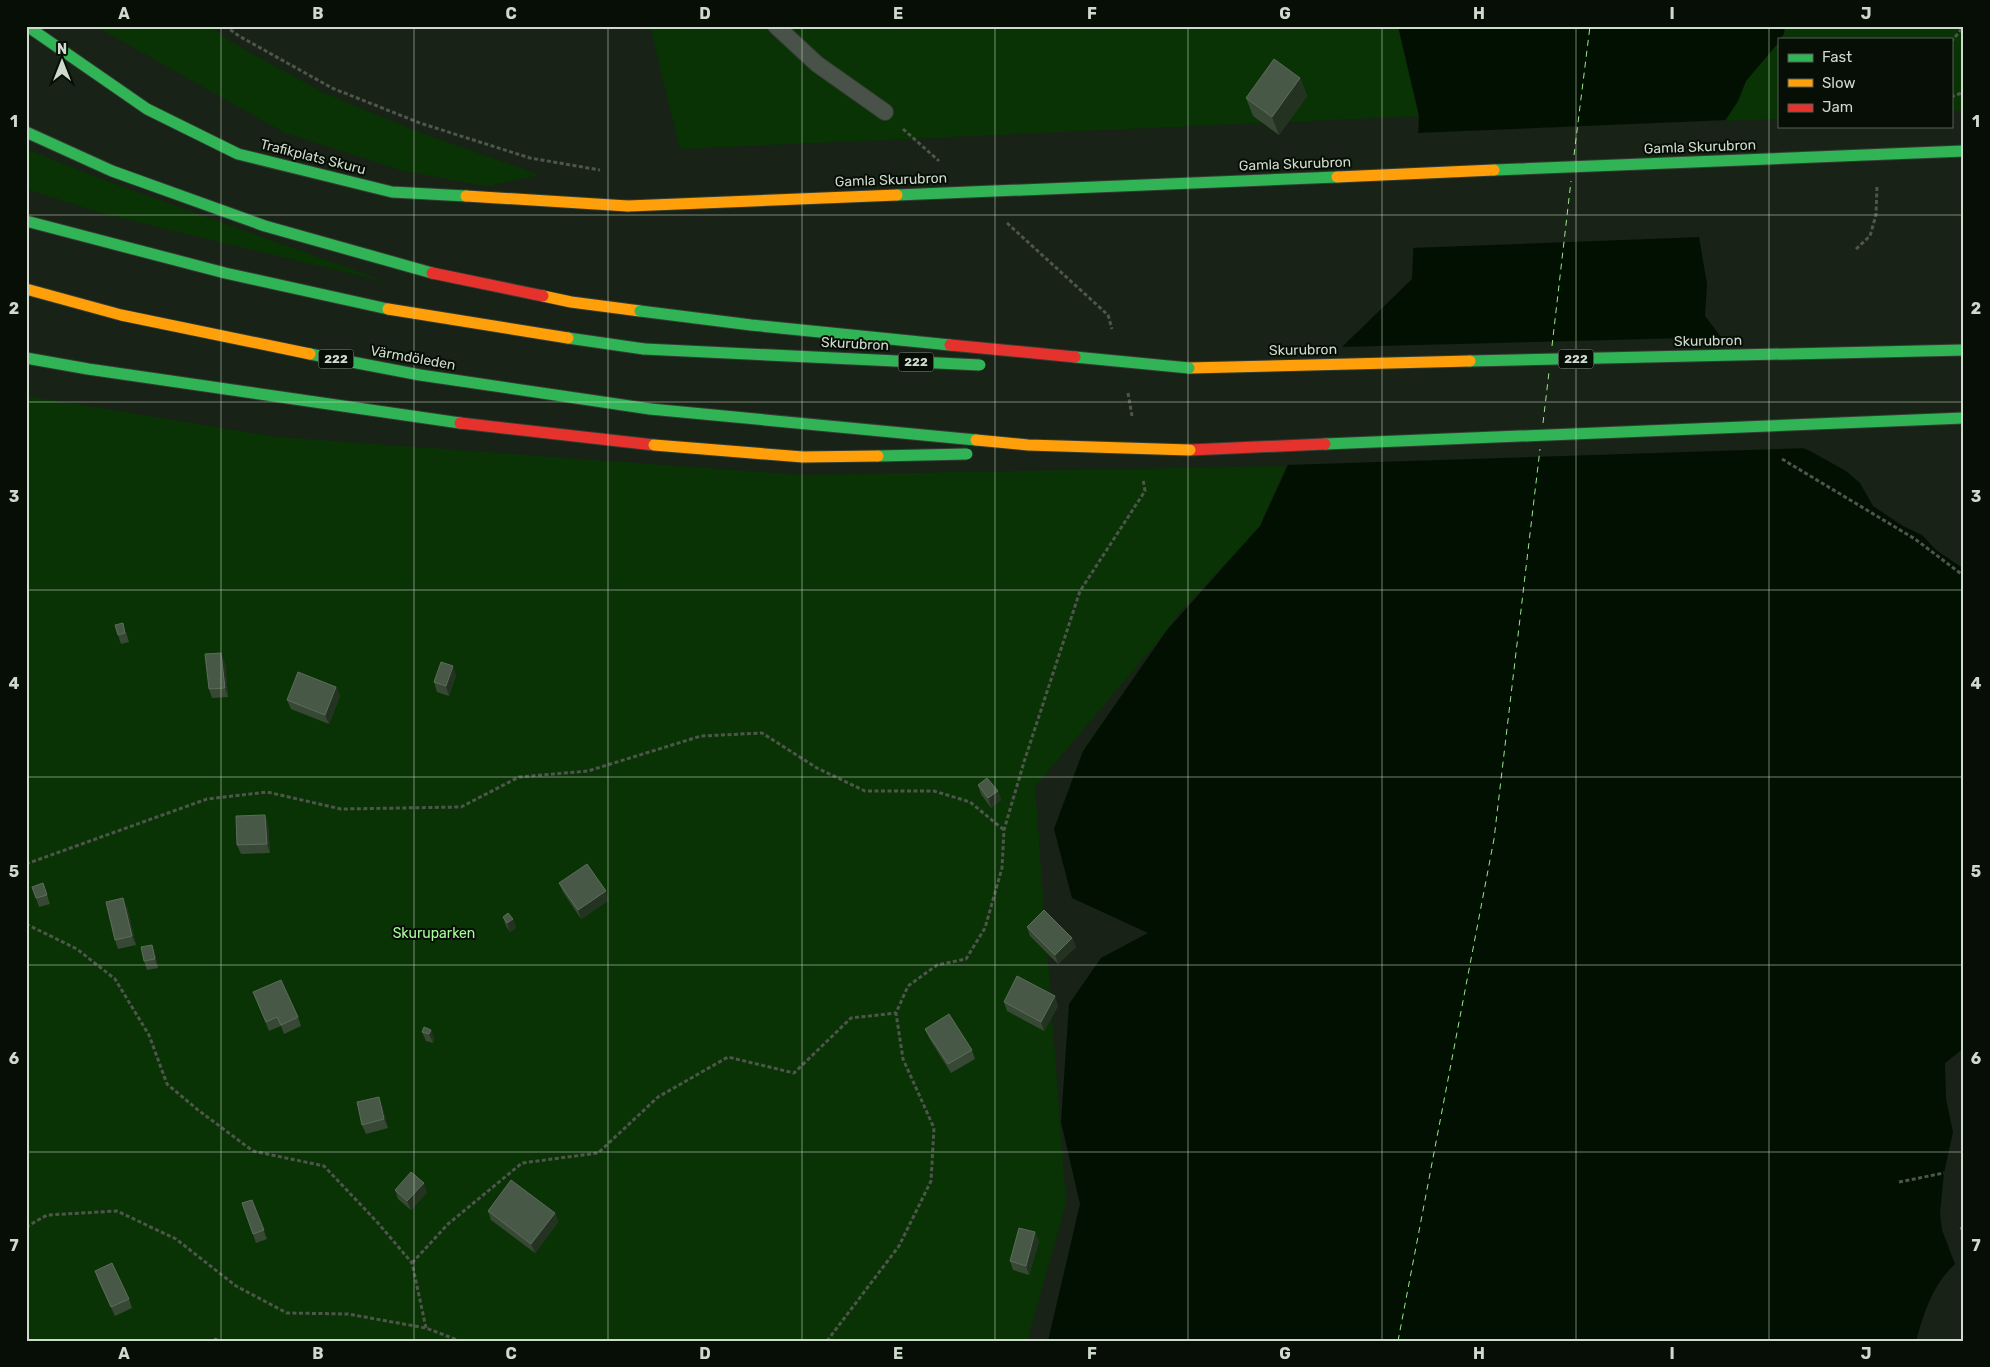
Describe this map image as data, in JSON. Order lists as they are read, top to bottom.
{
  "streets": {
    "main road": [
      "Gamla Skurubron",
      "Trafikplats Skuru",
      "Skurubron",
      "Värmdöleden",
      "222"
    ]
  },
  "crossings": [
    ["Gamla Skurubron", "Trafikplats Skuru"],
    ["Värmdöleden", "222"]
  ],
  "parks": ["Skuruparken"],
  "legend": ["Fast", "Slow", "Jam"],
  "north": "top",
  "grid": {
    "columns": [
      "A",
      "B",
      "C",
      "D",
      "E",
      "F",
      "G",
      "H",
      "I",
      "J"
    ],
    "rows": [
      "1",
      "2",
      "3",
      "4",
      "5",
      "6",
      "7"
    ]
  }
}
